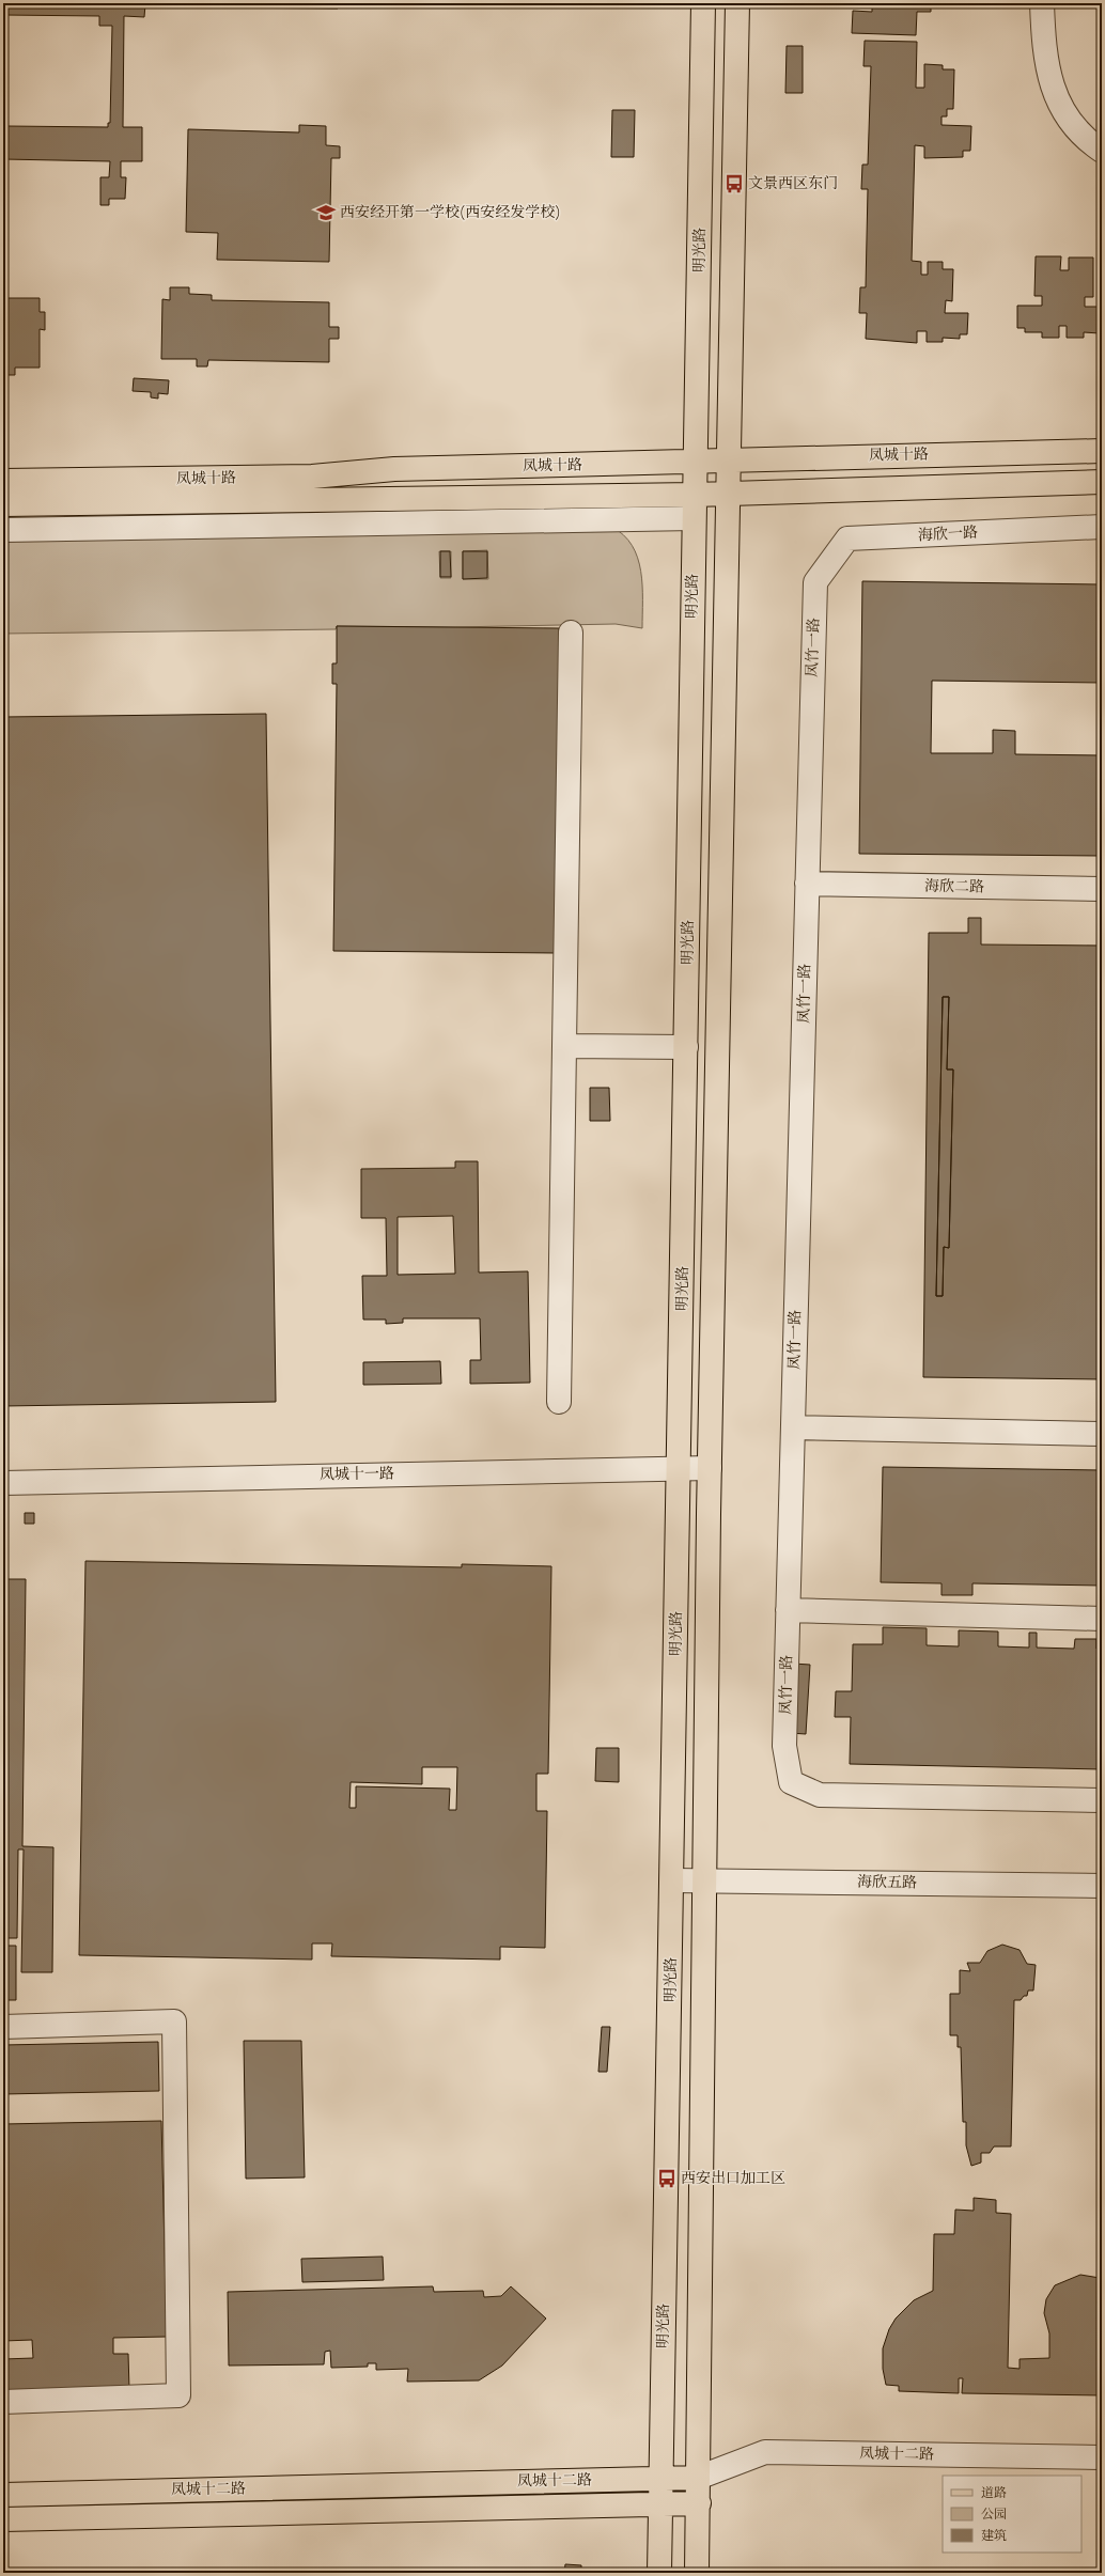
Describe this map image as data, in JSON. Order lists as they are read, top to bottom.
{
  "streets": {
    "main road": ["明光路", "凤城十路", "凤城十二路"],
    "street": [
      "海欣一路",
      "凤竹一路",
      "海欣二路",
      "凤城十一路",
      "海欣五路"
    ]
  },
  "crossings": [
    ["明光路", "凤城十路"],
    ["明光路", "凤城十一路"],
    ["明光路", "海欣五路"],
    ["明光路", "凤城十二路"],
    ["海欣一路", "凤竹一路"],
    ["凤竹一路", "海欣二路"]
  ],
  "places": {
    "bus stop": ["文景西区东门", "西安出口加工区"],
    "school or university": ["西安经开第一学校(西安经发学校)"]
  },
  "legend": ["道路", "公园", "建筑"]
}
